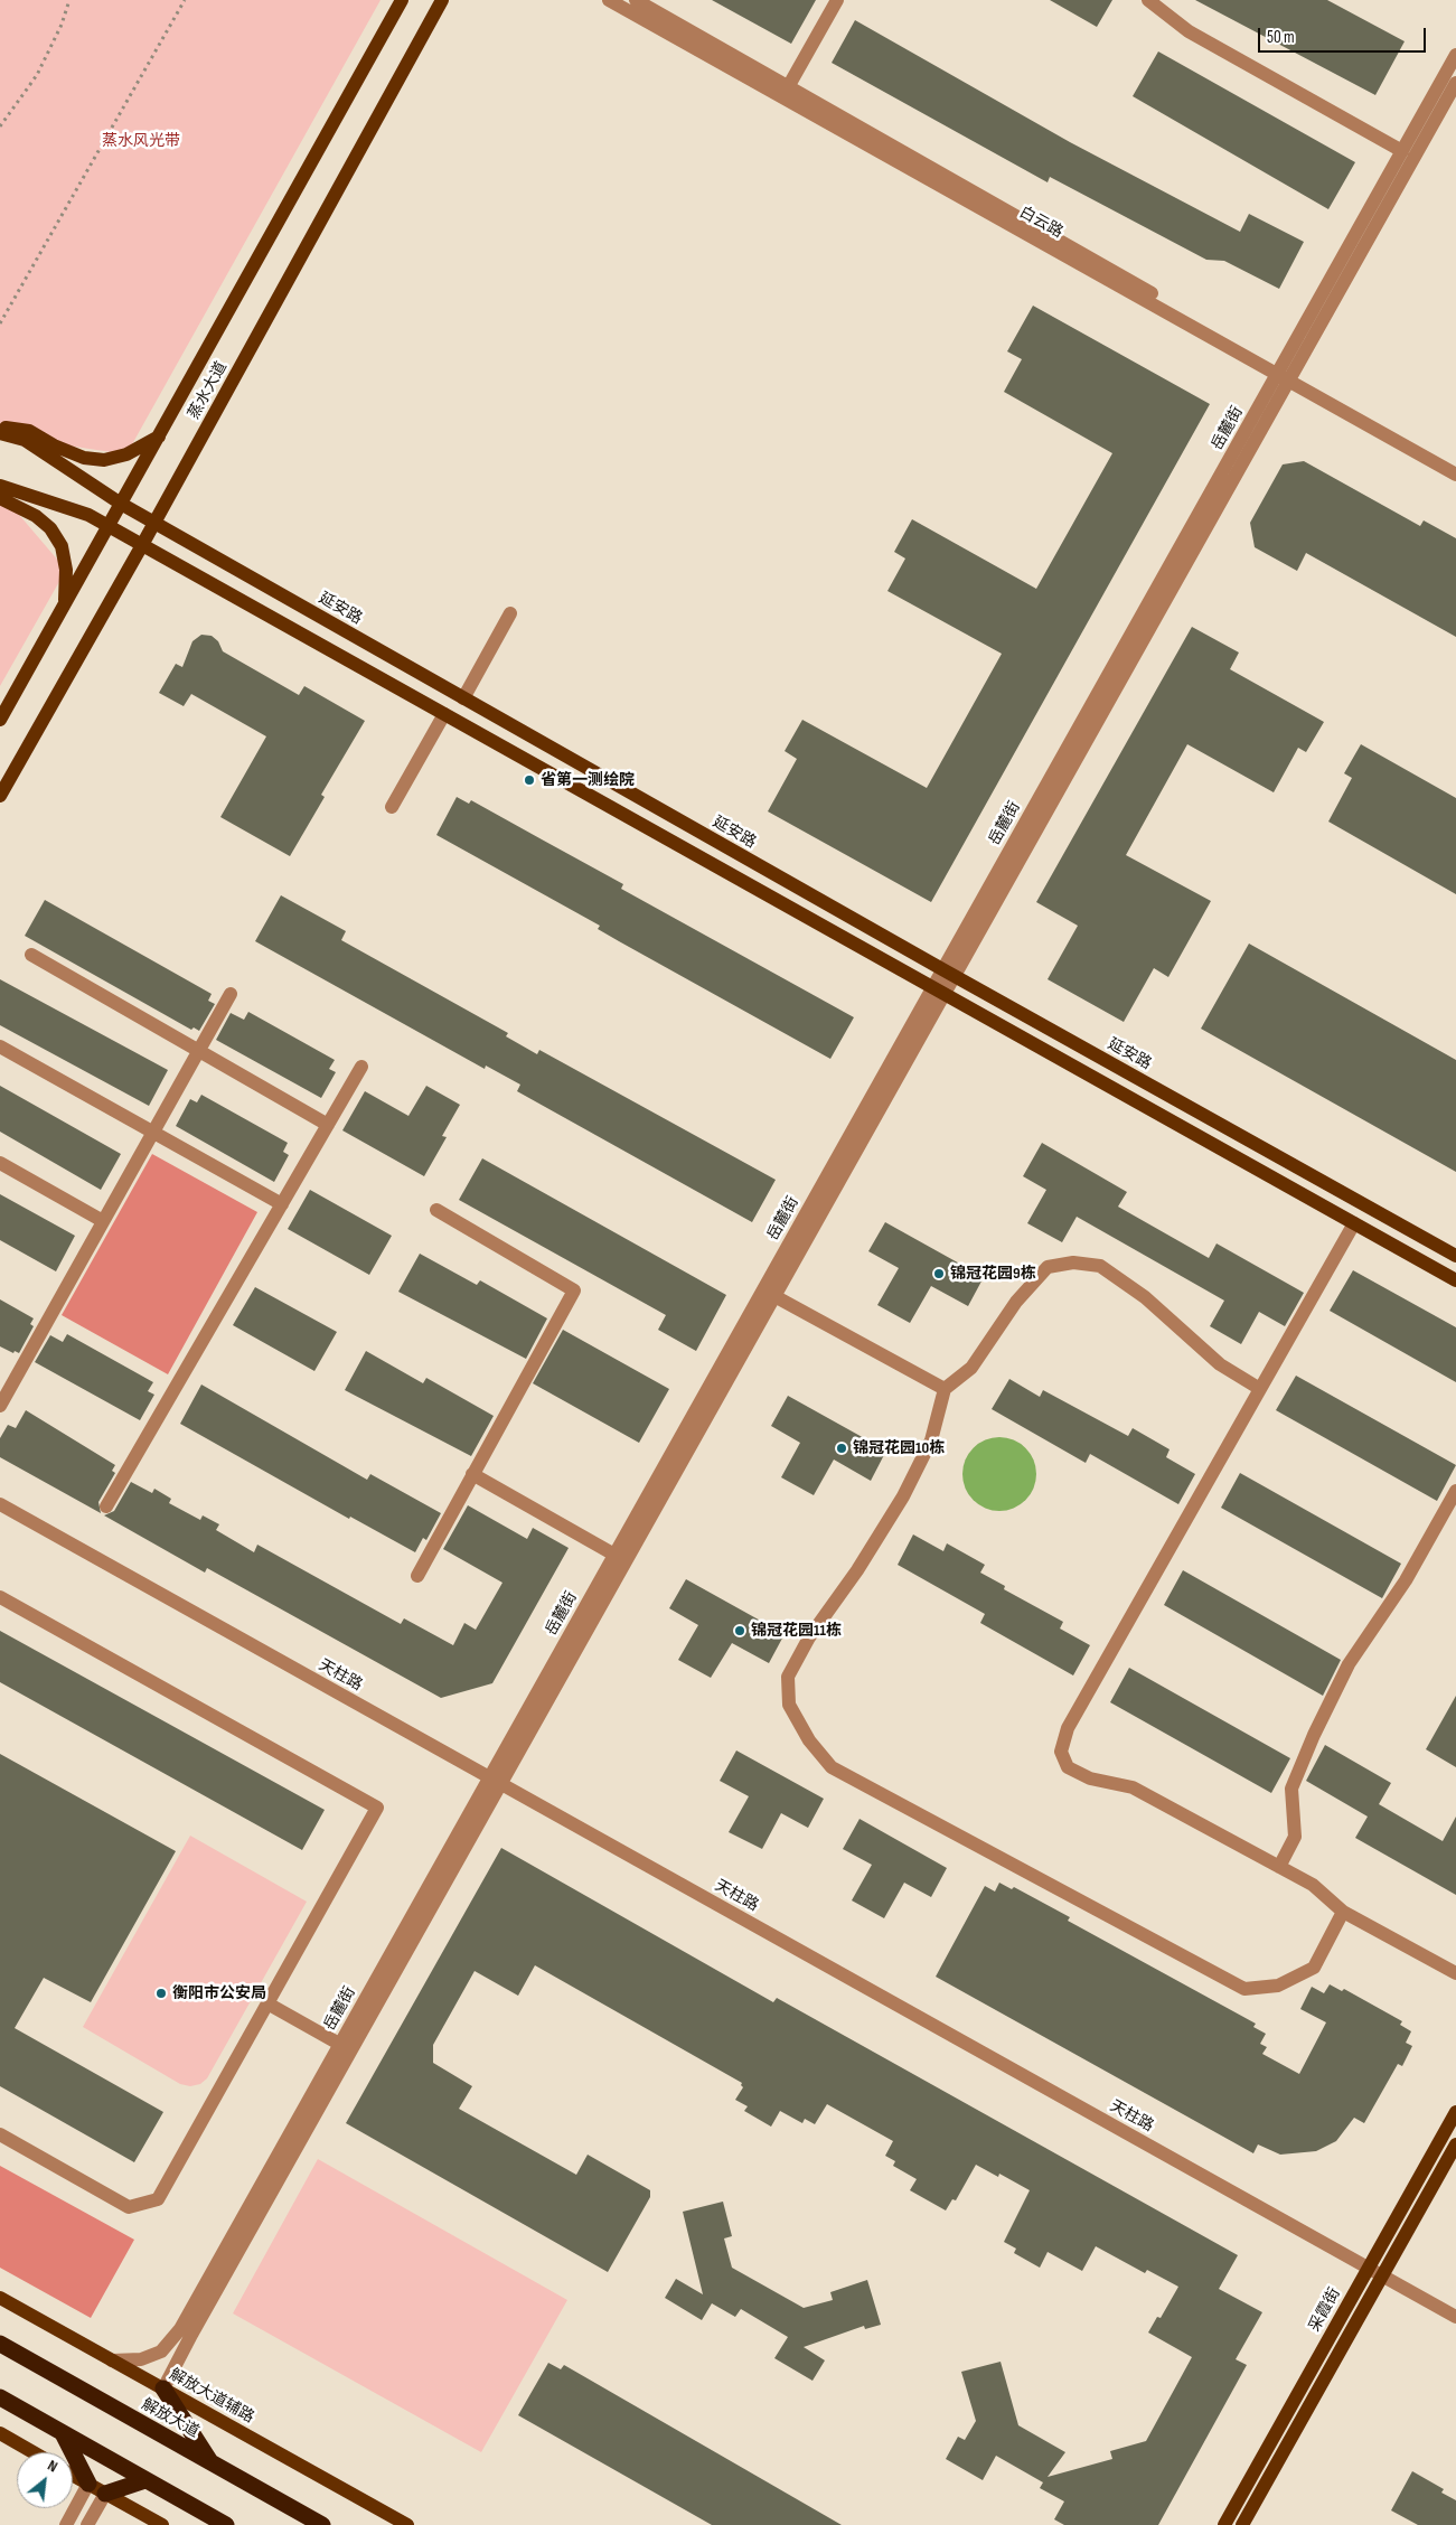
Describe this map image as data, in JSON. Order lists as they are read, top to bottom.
{
  "streets": {
    "highway": ["解放大道"],
    "main road": [
      "蒸水大道",
      "延安路",
      "采霞街",
      "解放大道辅路"
    ],
    "street": ["白云路", "岳麓街", "天柱路"]
  },
  "crossings": [
    ["白云路", "岳麓街"],
    ["蒸水大道", "延安路"],
    ["岳麓街", "延安路"],
    ["岳麓街", "天柱路"],
    ["岳麓街", "解放大道辅路"],
    ["天柱路", "采霞街"]
  ],
  "parks": ["蒸水风光带"],
  "places": [
    "省第一测绘院",
    "锦冠花园9栋",
    "锦冠花园10栋",
    "锦冠花园11栋",
    "衡阳市公安局"
  ],
  "scale_bar": "50 m",
  "north": "top right"
}
